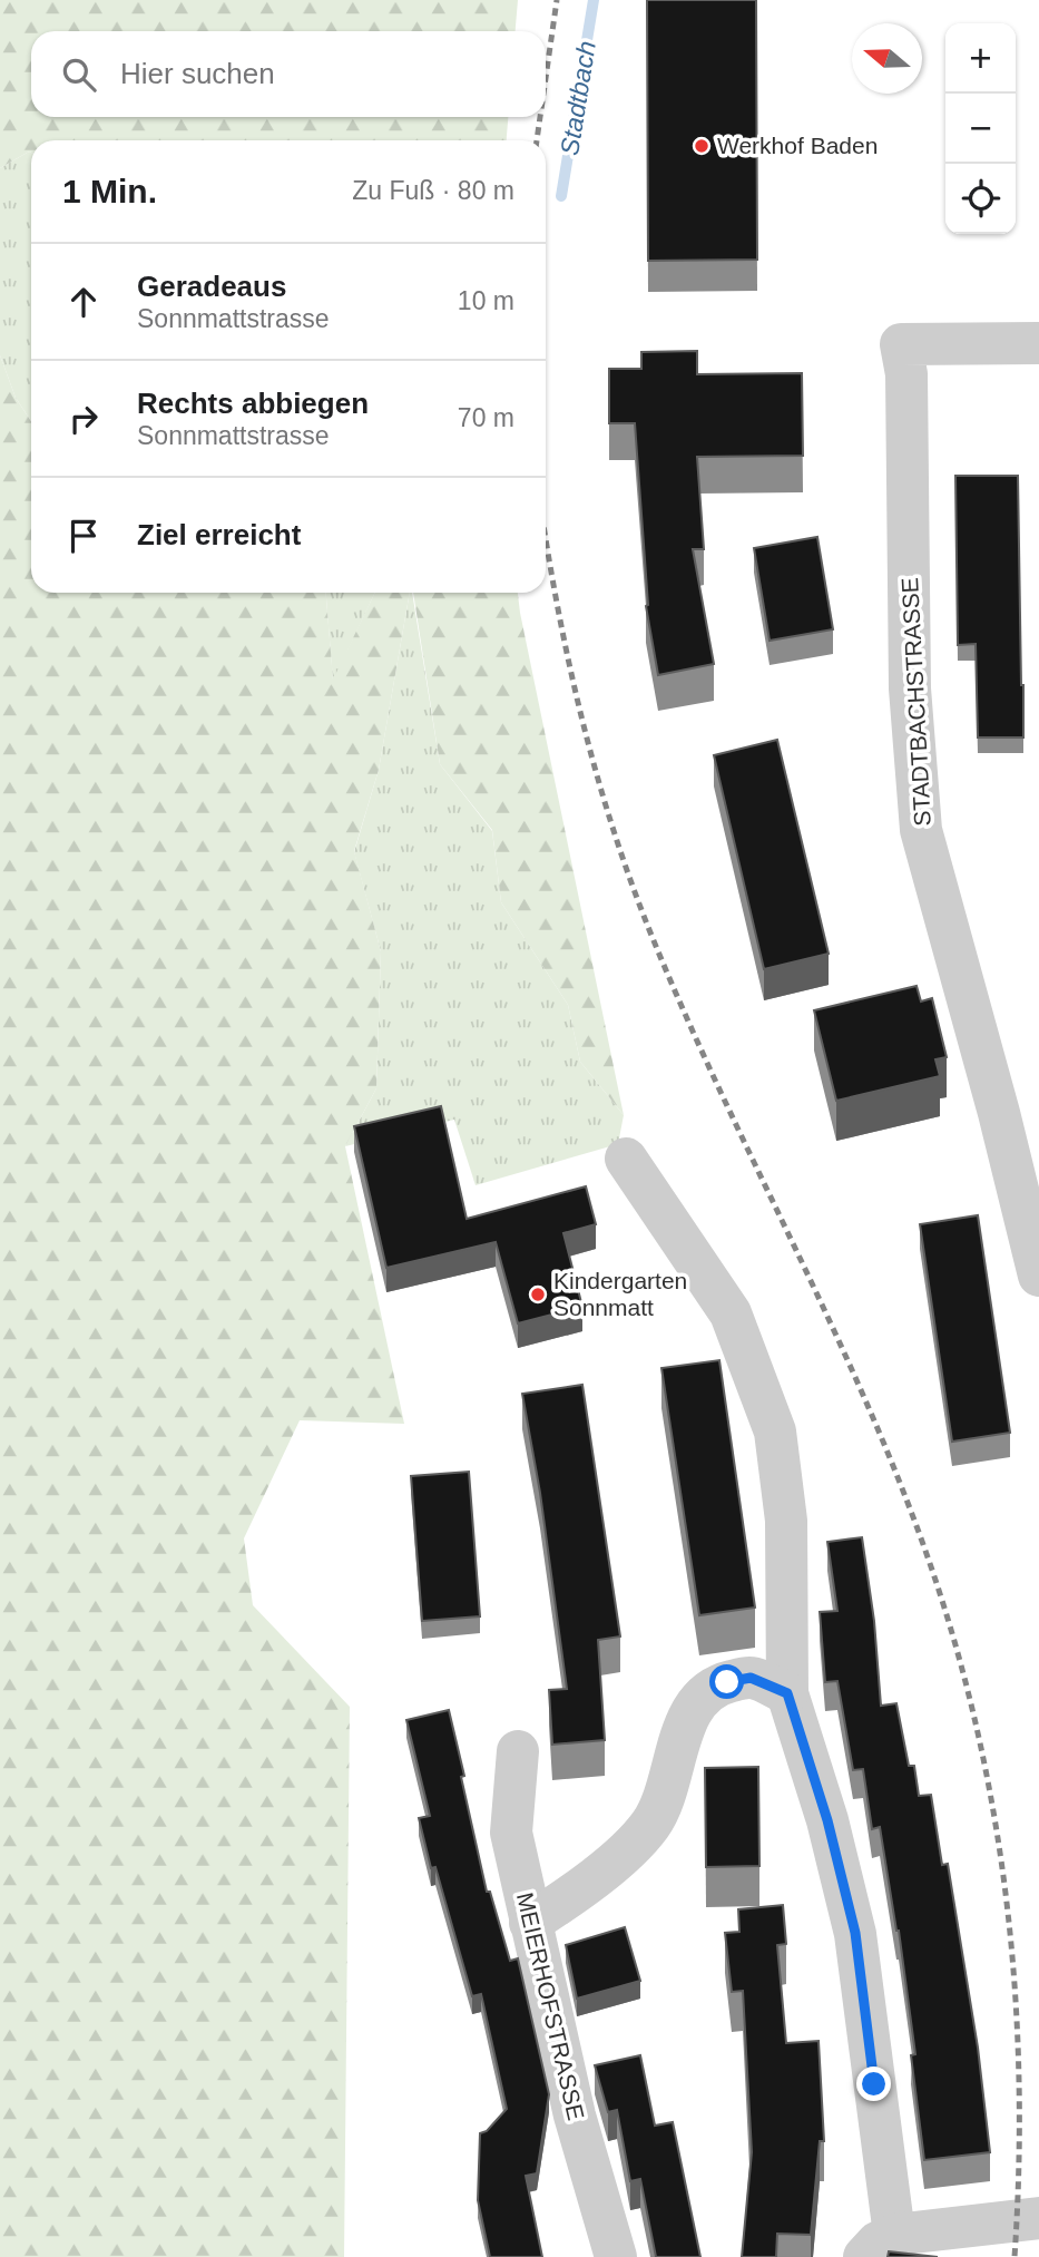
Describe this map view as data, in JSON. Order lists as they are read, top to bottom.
{
  "streets": {
    "street": ["STADTBACHSTRASSE", "MEIERHOFSTRASSE"]
  },
  "water": ["Stadtbach"],
  "places": ["Werkhof Baden", "Kindergarten Sonnmatt"],
  "north": "left",
  "page": {
    "map_buttons": ["+", "−"],
    "search": "Hier suchen",
    "heading": ["1 Min.", "Zu Fuß · 80 m"],
    "list": [
      ["Geradeaus", "Sonnmattstrasse", "10 m"],
      ["Rechts abbiegen", "Sonnmattstrasse", "70 m"],
      "Ziel erreicht"
    ]
  }
}
